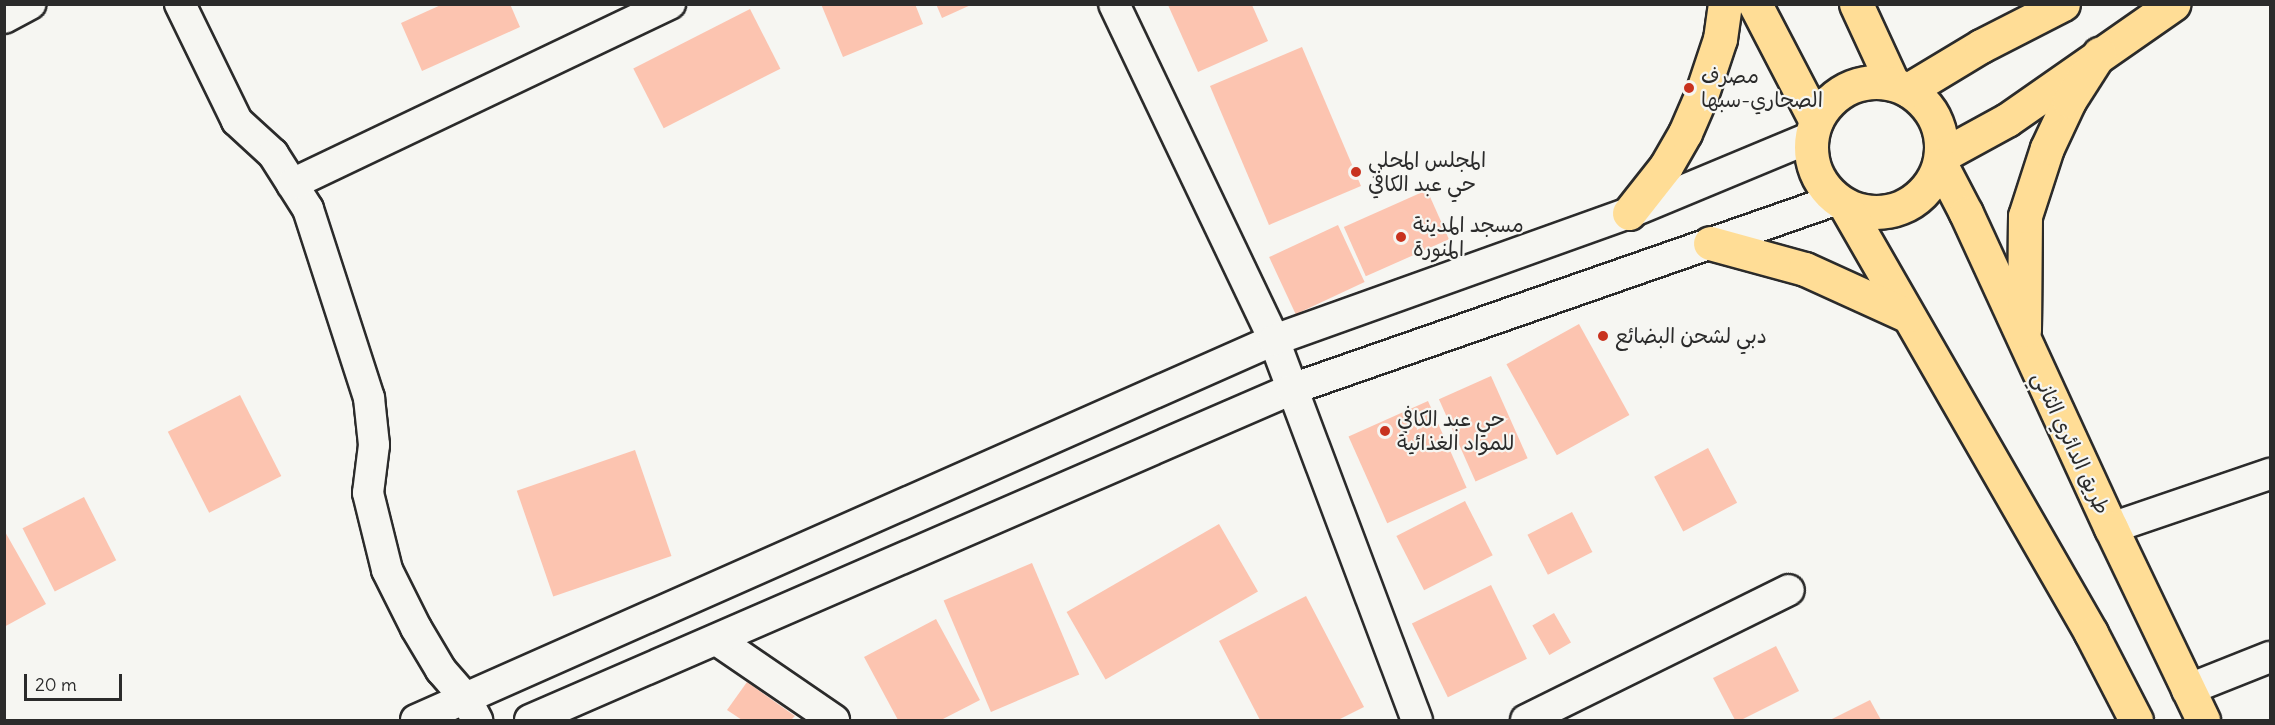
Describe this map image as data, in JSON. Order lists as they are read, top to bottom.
{
  "streets": {
    "main road": ["طريق الدائري الثاني"]
  },
  "places": [
    "مصرف الصحاري-سبها",
    "المجلس المحلي حي عبد الكافي",
    "مسجد المدينة المنورة",
    "دبي لشحن البضائع",
    "حي عبد الكافي للمواد الغذائية"
  ],
  "scale_bar": "20 m"
}
